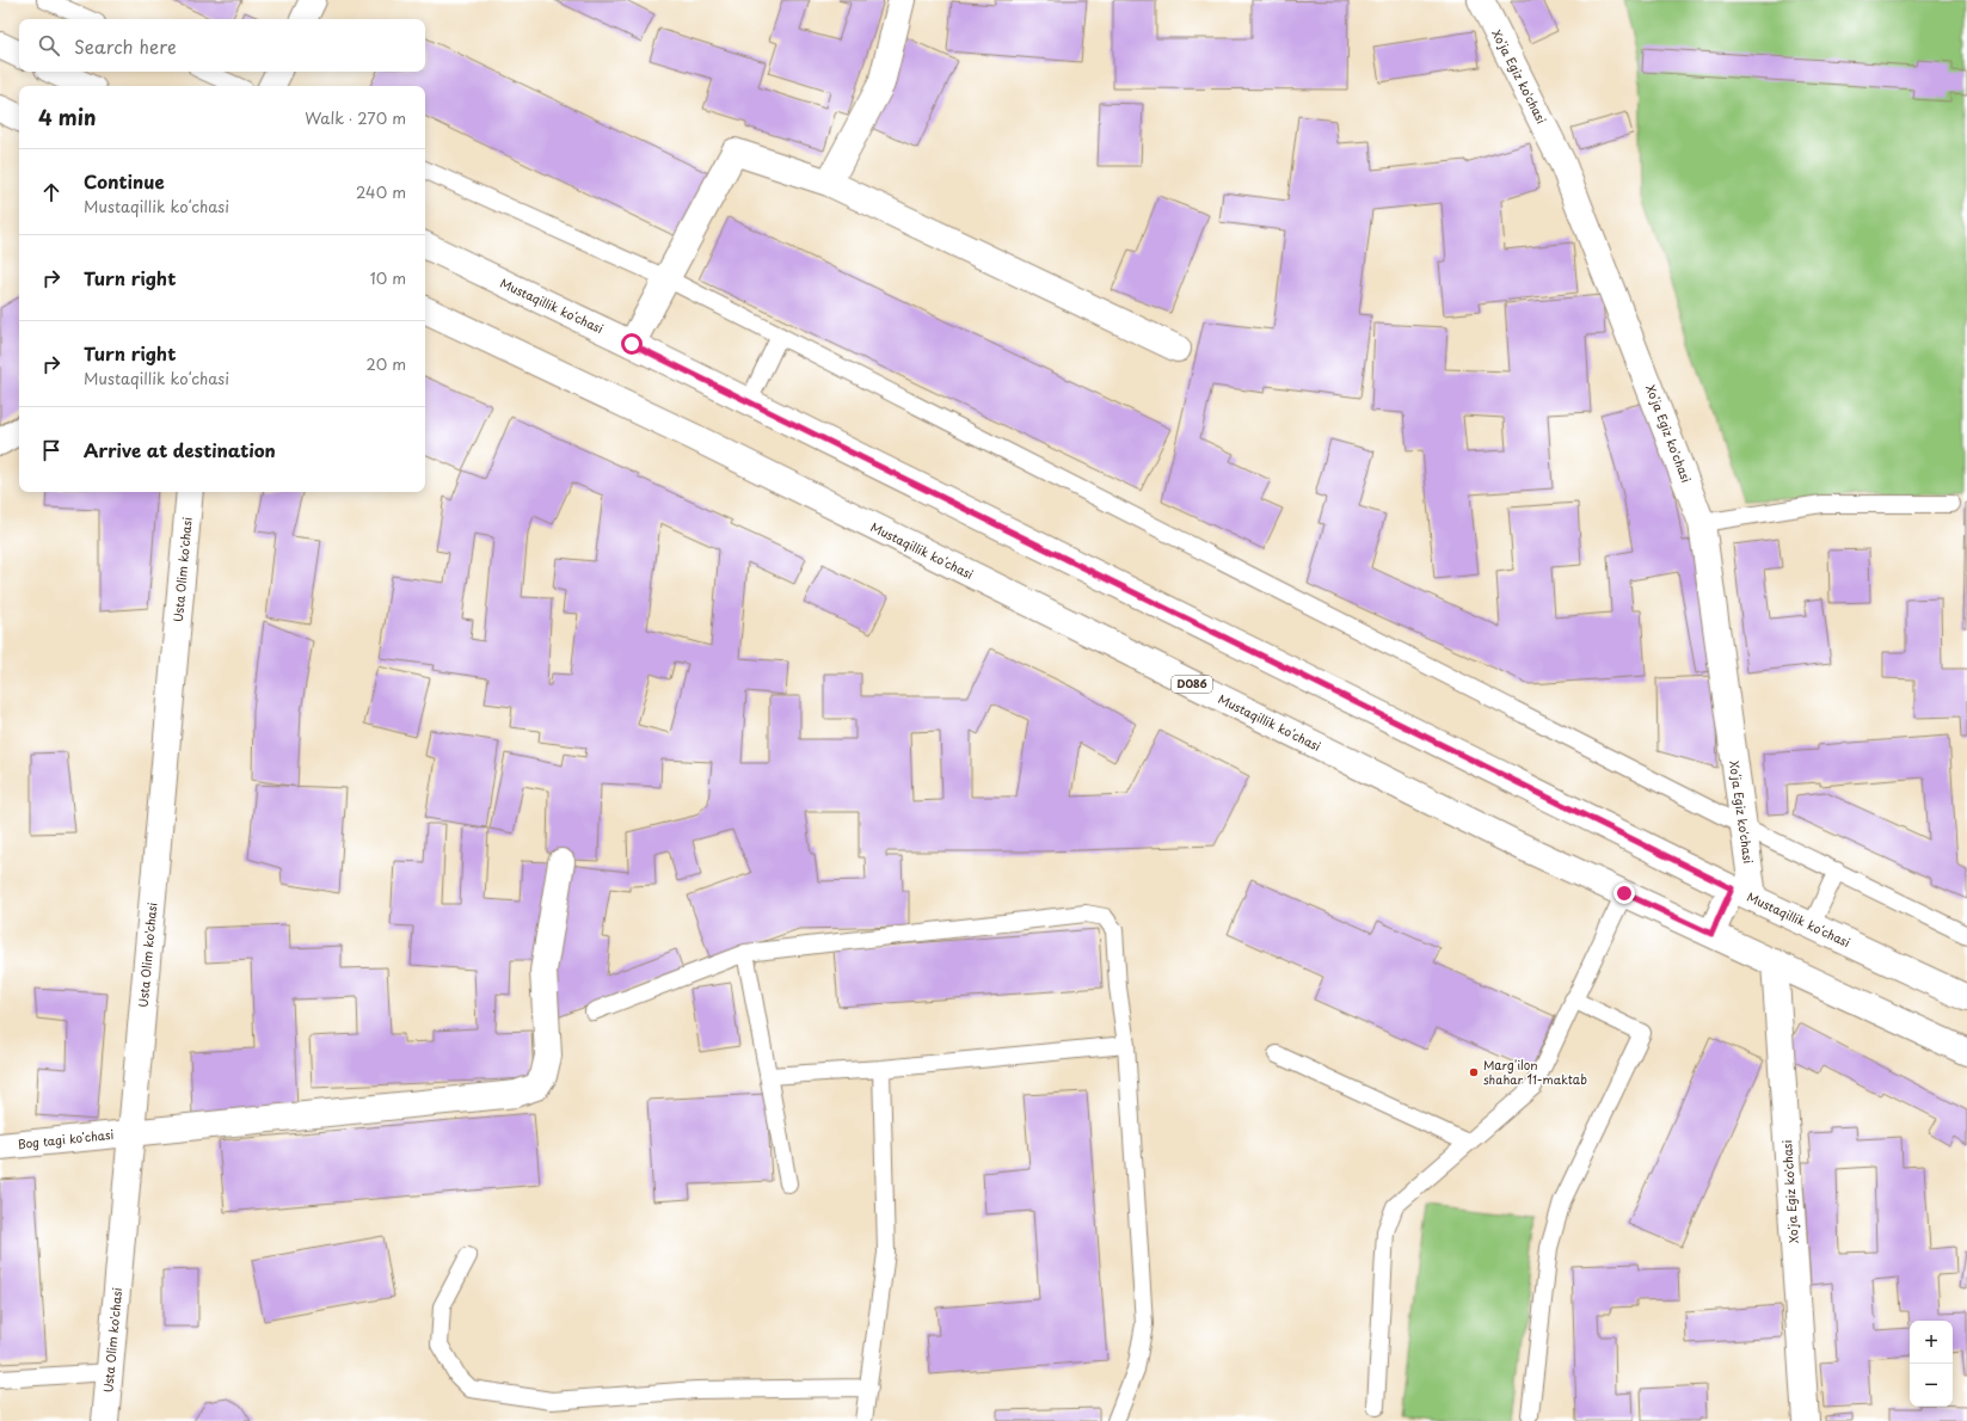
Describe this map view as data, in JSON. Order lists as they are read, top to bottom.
{
  "streets": {
    "street": [
      "Xoʻja Egiz ko'chasi",
      "Mustaqillik koʻchasi",
      "Usta Olim ko'chasi",
      "D086",
      "Bog tagi koʻchasi"
    ]
  },
  "crossings": [
    ["Xoʻja Egiz ko'chasi", "Mustaqillik koʻchasi"],
    ["Usta Olim ko'chasi", "Bog tagi koʻchasi"]
  ],
  "places": ["Marg'ilon shahar 11-maktab"],
  "page": {
    "search": "Search here",
    "heading": ["4 min", "Walk · 270 m"],
    "list": [
      ["Continue", "Mustaqillik koʻchasi", "240 m"],
      ["Turn right", "10 m"],
      ["Turn right", "Mustaqillik koʻchasi", "20 m"],
      "Arrive at destination"
    ],
    "map_buttons": ["+", "−"]
  }
}
